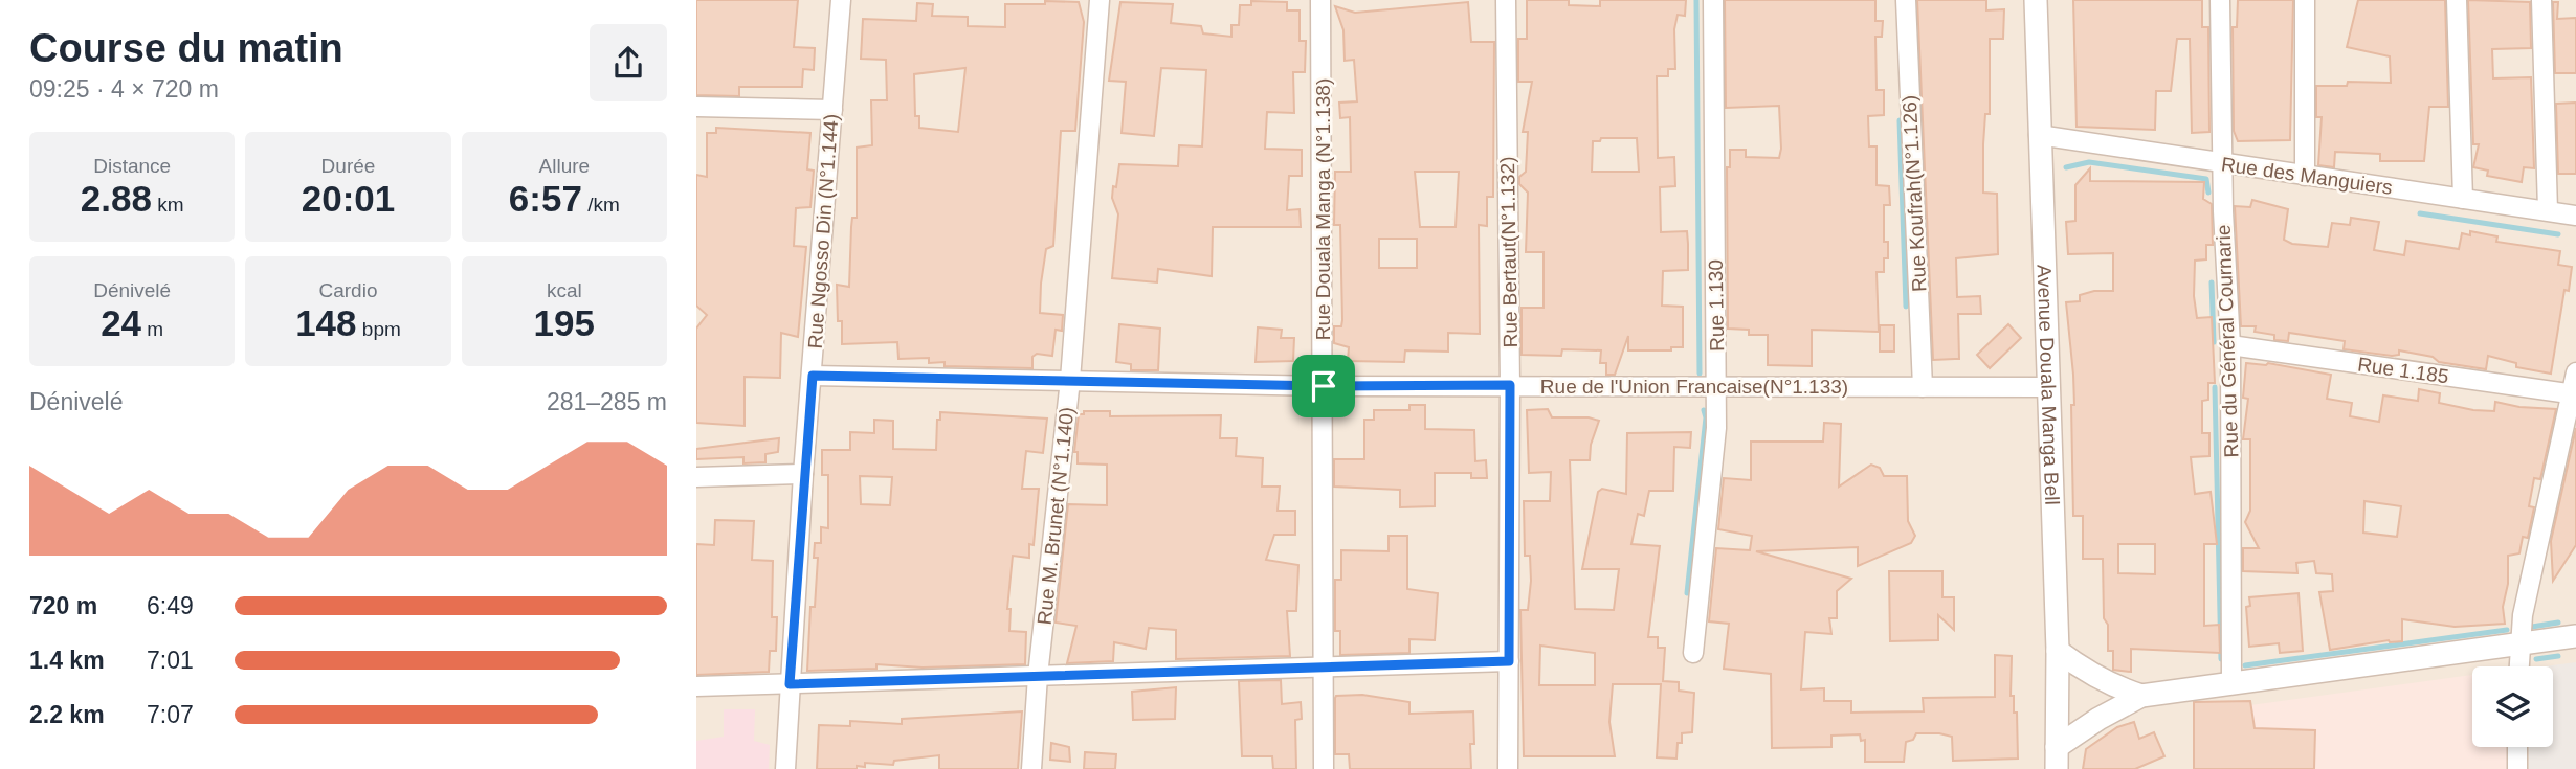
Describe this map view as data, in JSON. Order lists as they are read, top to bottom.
{
  "streets": {
    "street": [
      "Rue des Manguiers",
      "Rue Koufrah(N°1.126)",
      "Rue Douala Manga (N°1.138)",
      "Rue Ngosso Din (N°1.144)",
      "Rue Bertaut(N°1.132)",
      "Rue 1.130",
      "Rue du Général Cournarie",
      "Rue 1.185",
      "Avenue Douala Manga Bell",
      "Rue de l'Union Francaise(N°1.133)",
      "Rue M. Brunet (N°1.140)"
    ]
  },
  "crossings": [
    ["Rue des Manguiers", "Rue du Général Cournarie"],
    ["Rue des Manguiers", "Avenue Douala Manga Bell"],
    ["Rue Koufrah(N°1.126)", "Rue de l'Union Francaise(N°1.133)"],
    ["Rue Douala Manga (N°1.138)", "Rue de l'Union Francaise(N°1.133)"],
    ["Rue Ngosso Din (N°1.144)", "Rue de l'Union Francaise(N°1.133)"],
    ["Rue Bertaut(N°1.132)", "Rue de l'Union Francaise(N°1.133)"],
    ["Rue 1.130", "Rue de l'Union Francaise(N°1.133)"],
    ["Rue du Général Cournarie", "Rue 1.185"],
    ["Avenue Douala Manga Bell", "Rue de l'Union Francaise(N°1.133)"],
    ["Rue de l'Union Francaise(N°1.133)", "Rue M. Brunet (N°1.140)"]
  ],
  "page": {
    "heading": ["Course du matin", "09:25 · 4 × 720 m"],
    "stats": [
      ["Distance", "2.88 km"],
      ["Durée", "20:01"],
      ["Allure", "6:57 /km"],
      ["Dénivelé", "24 m"],
      ["Cardio", "148 bpm"],
      ["kcal", "195"]
    ],
    "chart": ["Dénivelé", "281–285 m"],
    "list": [
      {
        "name": "720 m",
        "note": "6:49"
      },
      {
        "name": "1.4 km",
        "note": "7:01"
      },
      {
        "name": "2.2 km",
        "note": "7:07"
      }
    ]
  }
}
